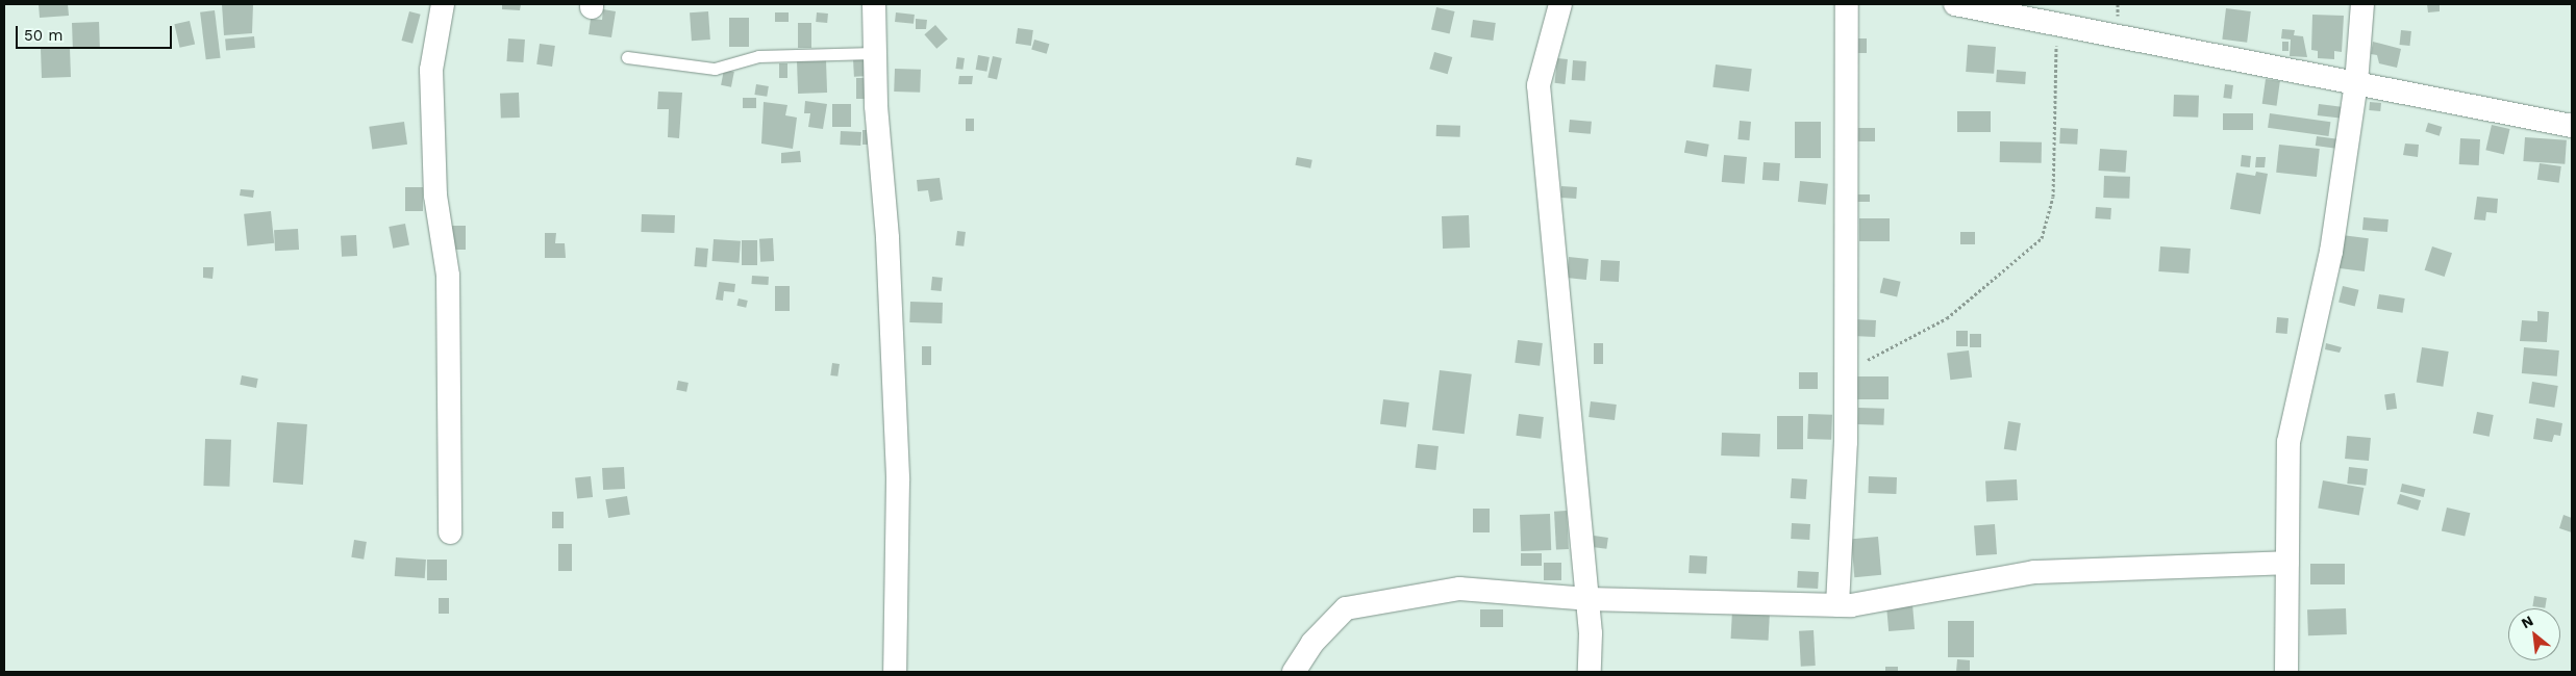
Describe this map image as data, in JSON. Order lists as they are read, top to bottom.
{
  "scale_bar": "50 m",
  "north": "top left"
}
